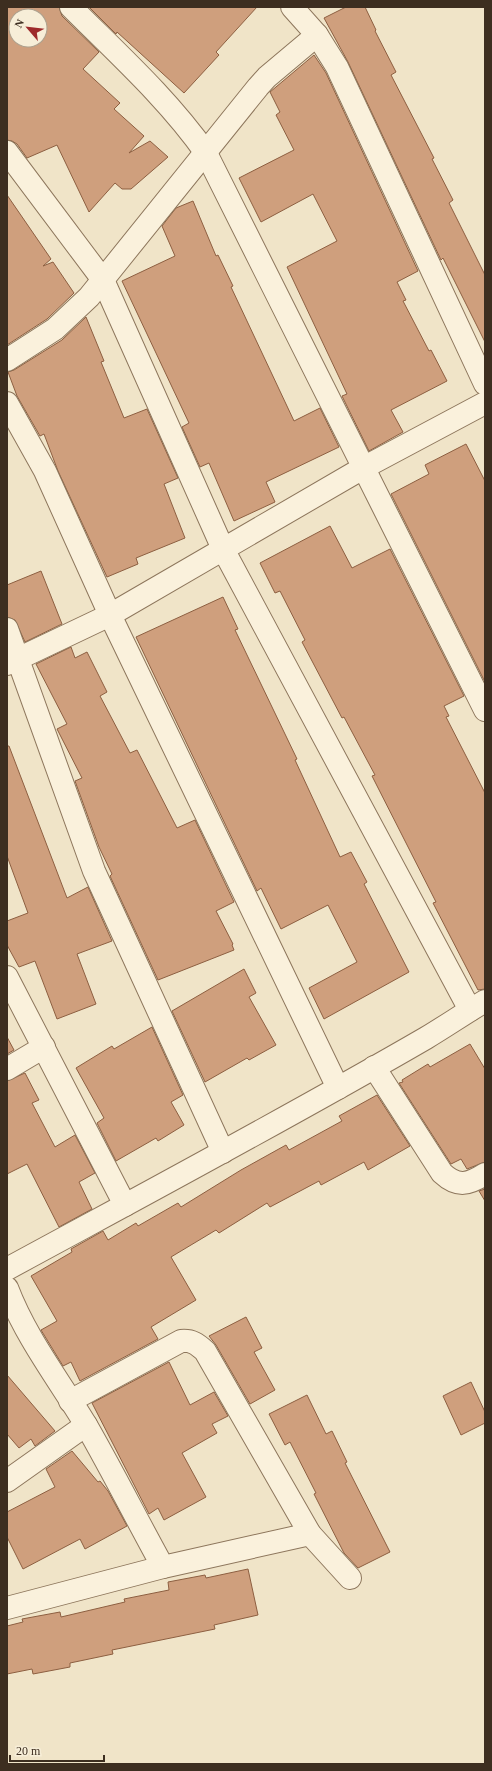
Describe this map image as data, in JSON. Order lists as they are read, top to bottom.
{
  "scale_bar": "20 m",
  "north": "top left"
}
